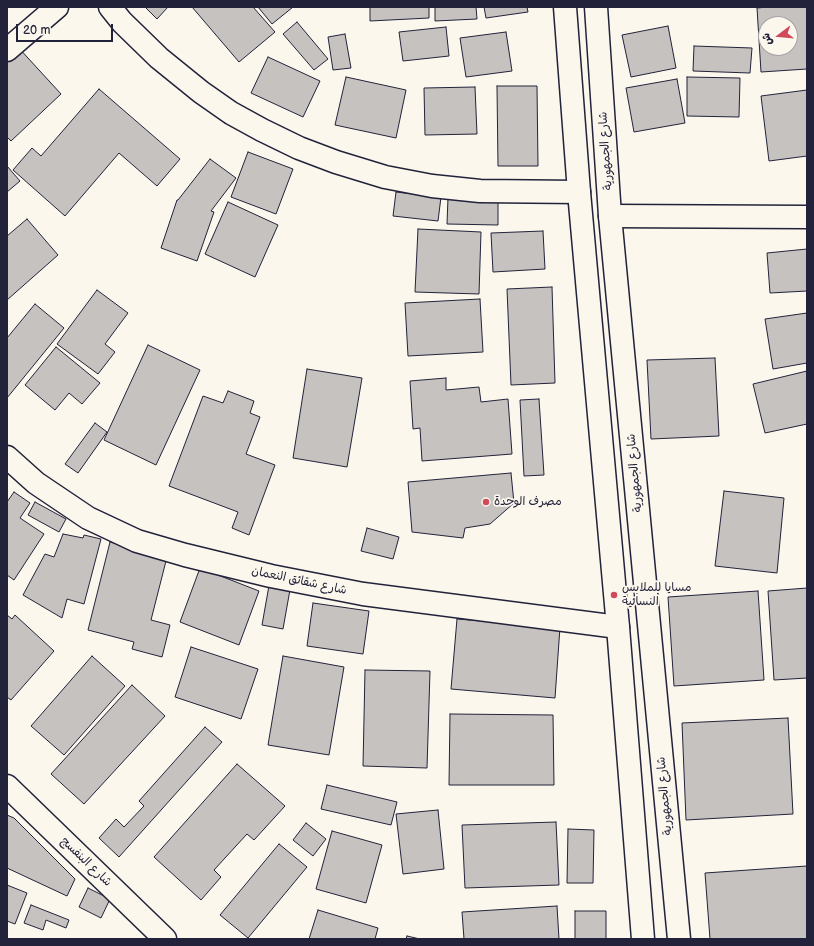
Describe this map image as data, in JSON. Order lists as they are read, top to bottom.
{
  "streets": {
    "main road": ["شارع الجمهورية", "شارع شقائق النعمان", "شارع البنفسج"]
  },
  "places": ["مصرف الوحدة", "مسايا للملابس النسائية"],
  "scale_bar": "20 m",
  "north": "left"
}
